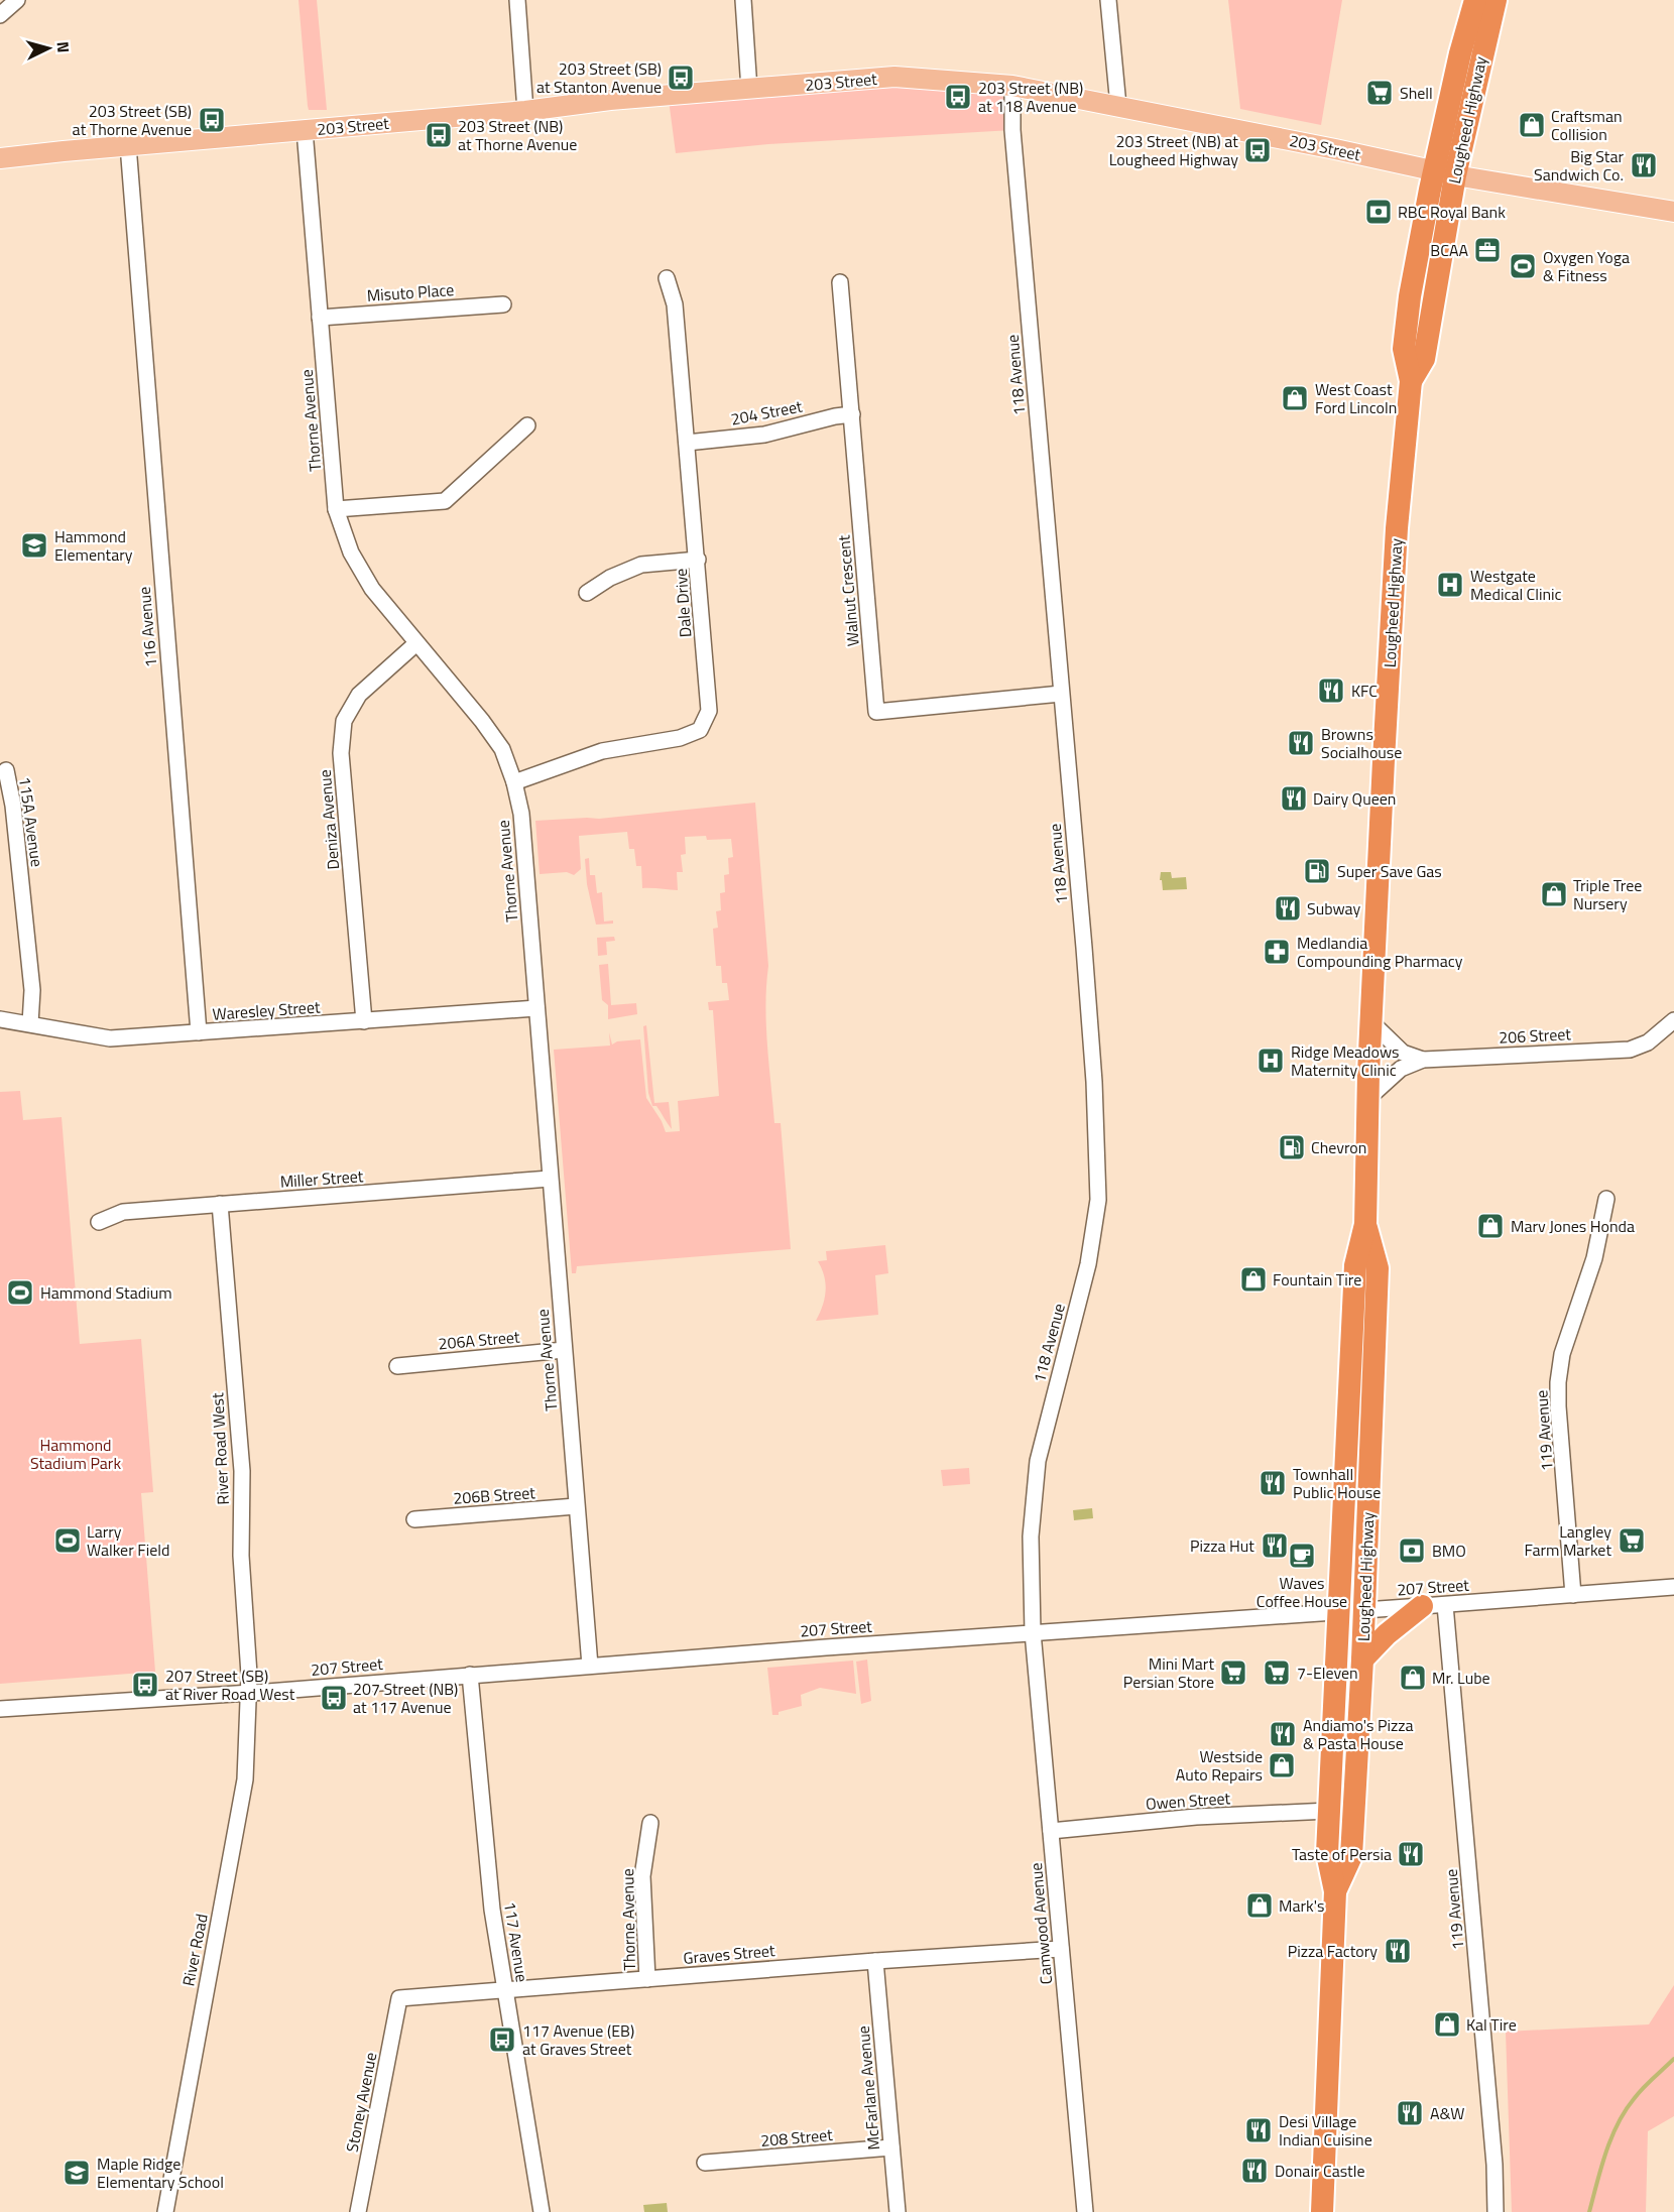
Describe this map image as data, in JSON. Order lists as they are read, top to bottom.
{
  "streets": {
    "highway": ["Lougheed Highway"],
    "main road": ["203 Street"],
    "street": [
      "Misuto Place",
      "118 Avenue",
      "204 Street",
      "Thorne Avenue",
      "Walnut Crescent",
      "Dale Drive",
      "116 Avenue",
      "Deniza Avenue",
      "115A Avenue",
      "Waresley Street",
      "206 Street",
      "Miller Street",
      "206A Street",
      "119 Avenue",
      "River Road West",
      "206B Street",
      "207 Street",
      "Owen Street",
      "Camwood Avenue",
      "117 Avenue",
      "River Road",
      "Graves Street",
      "McFarlane Avenue",
      "Stoney Avenue",
      "208 Street"
    ]
  },
  "crossings": [
    ["203 Street", "Lougheed Highway"],
    ["203 Street", "118 Avenue"],
    ["203 Street", "Thorne Avenue"],
    ["203 Street", "116 Avenue"],
    ["Lougheed Highway", "206 Street"],
    ["Lougheed Highway", "207 Street"],
    ["Lougheed Highway", "Owen Street"],
    ["Misuto Place", "Thorne Avenue"],
    ["118 Avenue", "Walnut Crescent"],
    ["118 Avenue", "207 Street"],
    ["118 Avenue", "Camwood Avenue"],
    ["204 Street", "Walnut Crescent"],
    ["204 Street", "Dale Drive"],
    ["Thorne Avenue", "Dale Drive"],
    ["Thorne Avenue", "Deniza Avenue"],
    ["Thorne Avenue", "Waresley Street"],
    ["Thorne Avenue", "Miller Street"],
    ["Thorne Avenue", "206A Street"],
    ["Thorne Avenue", "206B Street"],
    ["Thorne Avenue", "207 Street"],
    ["Thorne Avenue", "Graves Street"],
    ["116 Avenue", "Waresley Street"],
    ["Deniza Avenue", "Waresley Street"],
    ["115A Avenue", "Waresley Street"],
    ["Miller Street", "River Road West"],
    ["119 Avenue", "207 Street"],
    ["River Road West", "207 Street"],
    ["River Road West", "River Road"],
    ["207 Street", "Camwood Avenue"],
    ["207 Street", "117 Avenue"],
    ["207 Street", "River Road"],
    ["Owen Street", "Camwood Avenue"],
    ["Camwood Avenue", "Graves Street"],
    ["117 Avenue", "Graves Street"],
    ["Graves Street", "McFarlane Avenue"],
    ["Graves Street", "Stoney Avenue"],
    ["McFarlane Avenue", "208 Street"]
  ],
  "parks": ["Hammond Stadium Park"],
  "places": {
    "bus stop": [
      "203 Street (SB) at Stanton Avenue",
      "203 Street (NB) at 118 Avenue",
      "203 Street (SB) at Thorne Avenue",
      "203 Street (NB) at Thorne Avenue",
      "203 Street (NB) at Lougheed Highway",
      "207 Street (SB) at River Road West",
      "207 Street (NB) at 117 Avenue",
      "117 Avenue (EB) at Graves Street"
    ],
    "supermarket": [
      "Shell",
      "Langley Farm Market",
      "Mini Mart Persian Store",
      "7-Eleven"
    ],
    "shop": [
      "Craftsman Collision",
      "West Coast Ford Lincoln",
      "Triple Tree Nursery",
      "Marv Jones Honda",
      "Fountain Tire",
      "Mr. Lube",
      "Westside Auto Repairs",
      "Mark's",
      "Kal Tire"
    ],
    "restaurant": [
      "Big Star Sandwich Co.",
      "KFC",
      "Browns Socialhouse",
      "Dairy Queen",
      "Subway",
      "Townhall Public House",
      "Pizza Hut",
      "Andiamo's Pizza & Pasta House",
      "Taste of Persia",
      "Pizza Factory",
      "A&W",
      "Desi Village Indian Cuisine",
      "Donair Castle"
    ],
    "bank": ["RBC Royal Bank", "BMO"],
    "office": ["BCAA"],
    "sports": ["Oxygen Yoga & Fitness", "Hammond Stadium", "Larry Walker Field"],
    "school or university": ["Hammond Elementary", "Maple Ridge Elementary School"],
    "hospital": ["Westgate Medical Clinic", "Ridge Meadows Maternity Clinic"],
    "fuel station": ["Super Save Gas", "Chevron"],
    "pharmacy": ["Medlandia Compounding Pharmacy"],
    "cafe": ["Waves Coffee House"]
  },
  "north": "right"
}
